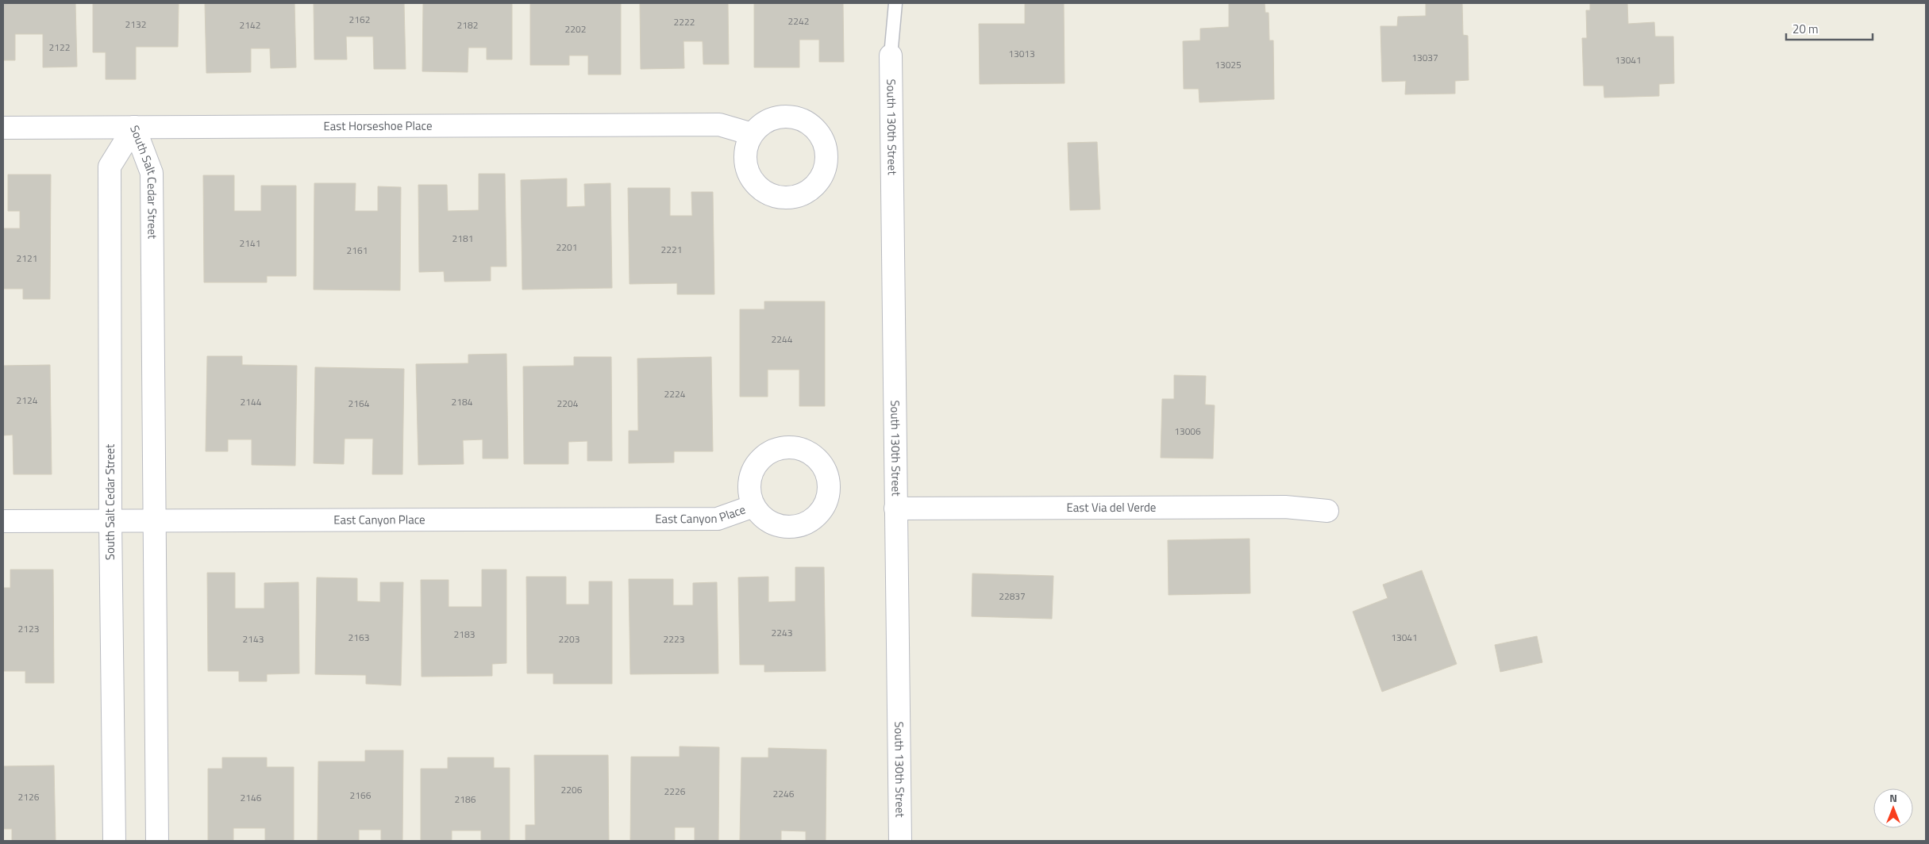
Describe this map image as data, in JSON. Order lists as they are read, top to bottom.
{
  "streets": {
    "street": [
      "East Horseshoe Place",
      "South 130th Street",
      "South Salt Cedar Street",
      "East Via del Verde",
      "East Canyon Place"
    ]
  },
  "crossings": [
    ["East Horseshoe Place", "South Salt Cedar Street"],
    ["South 130th Street", "East Via del Verde"],
    ["South Salt Cedar Street", "East Canyon Place"]
  ],
  "house_numbers": [
    "2162",
    "2242",
    "2222",
    "2132",
    "2142",
    "2182",
    "2202",
    "2122",
    "13013",
    "13037",
    "13041",
    "13025",
    "2181",
    "2141",
    "2201",
    "2221",
    "2161",
    "2121",
    "2244",
    "2224",
    "2124",
    "2144",
    "2184",
    "2164",
    "2204",
    "13006",
    "22837",
    "2123",
    "2243",
    "2183",
    "2163",
    "13041",
    "2143",
    "2203",
    "2223",
    "2206",
    "2226",
    "2246",
    "2166",
    "2126",
    "2146",
    "2186"
  ],
  "scale_bar": "20 m",
  "north": "top"
}
